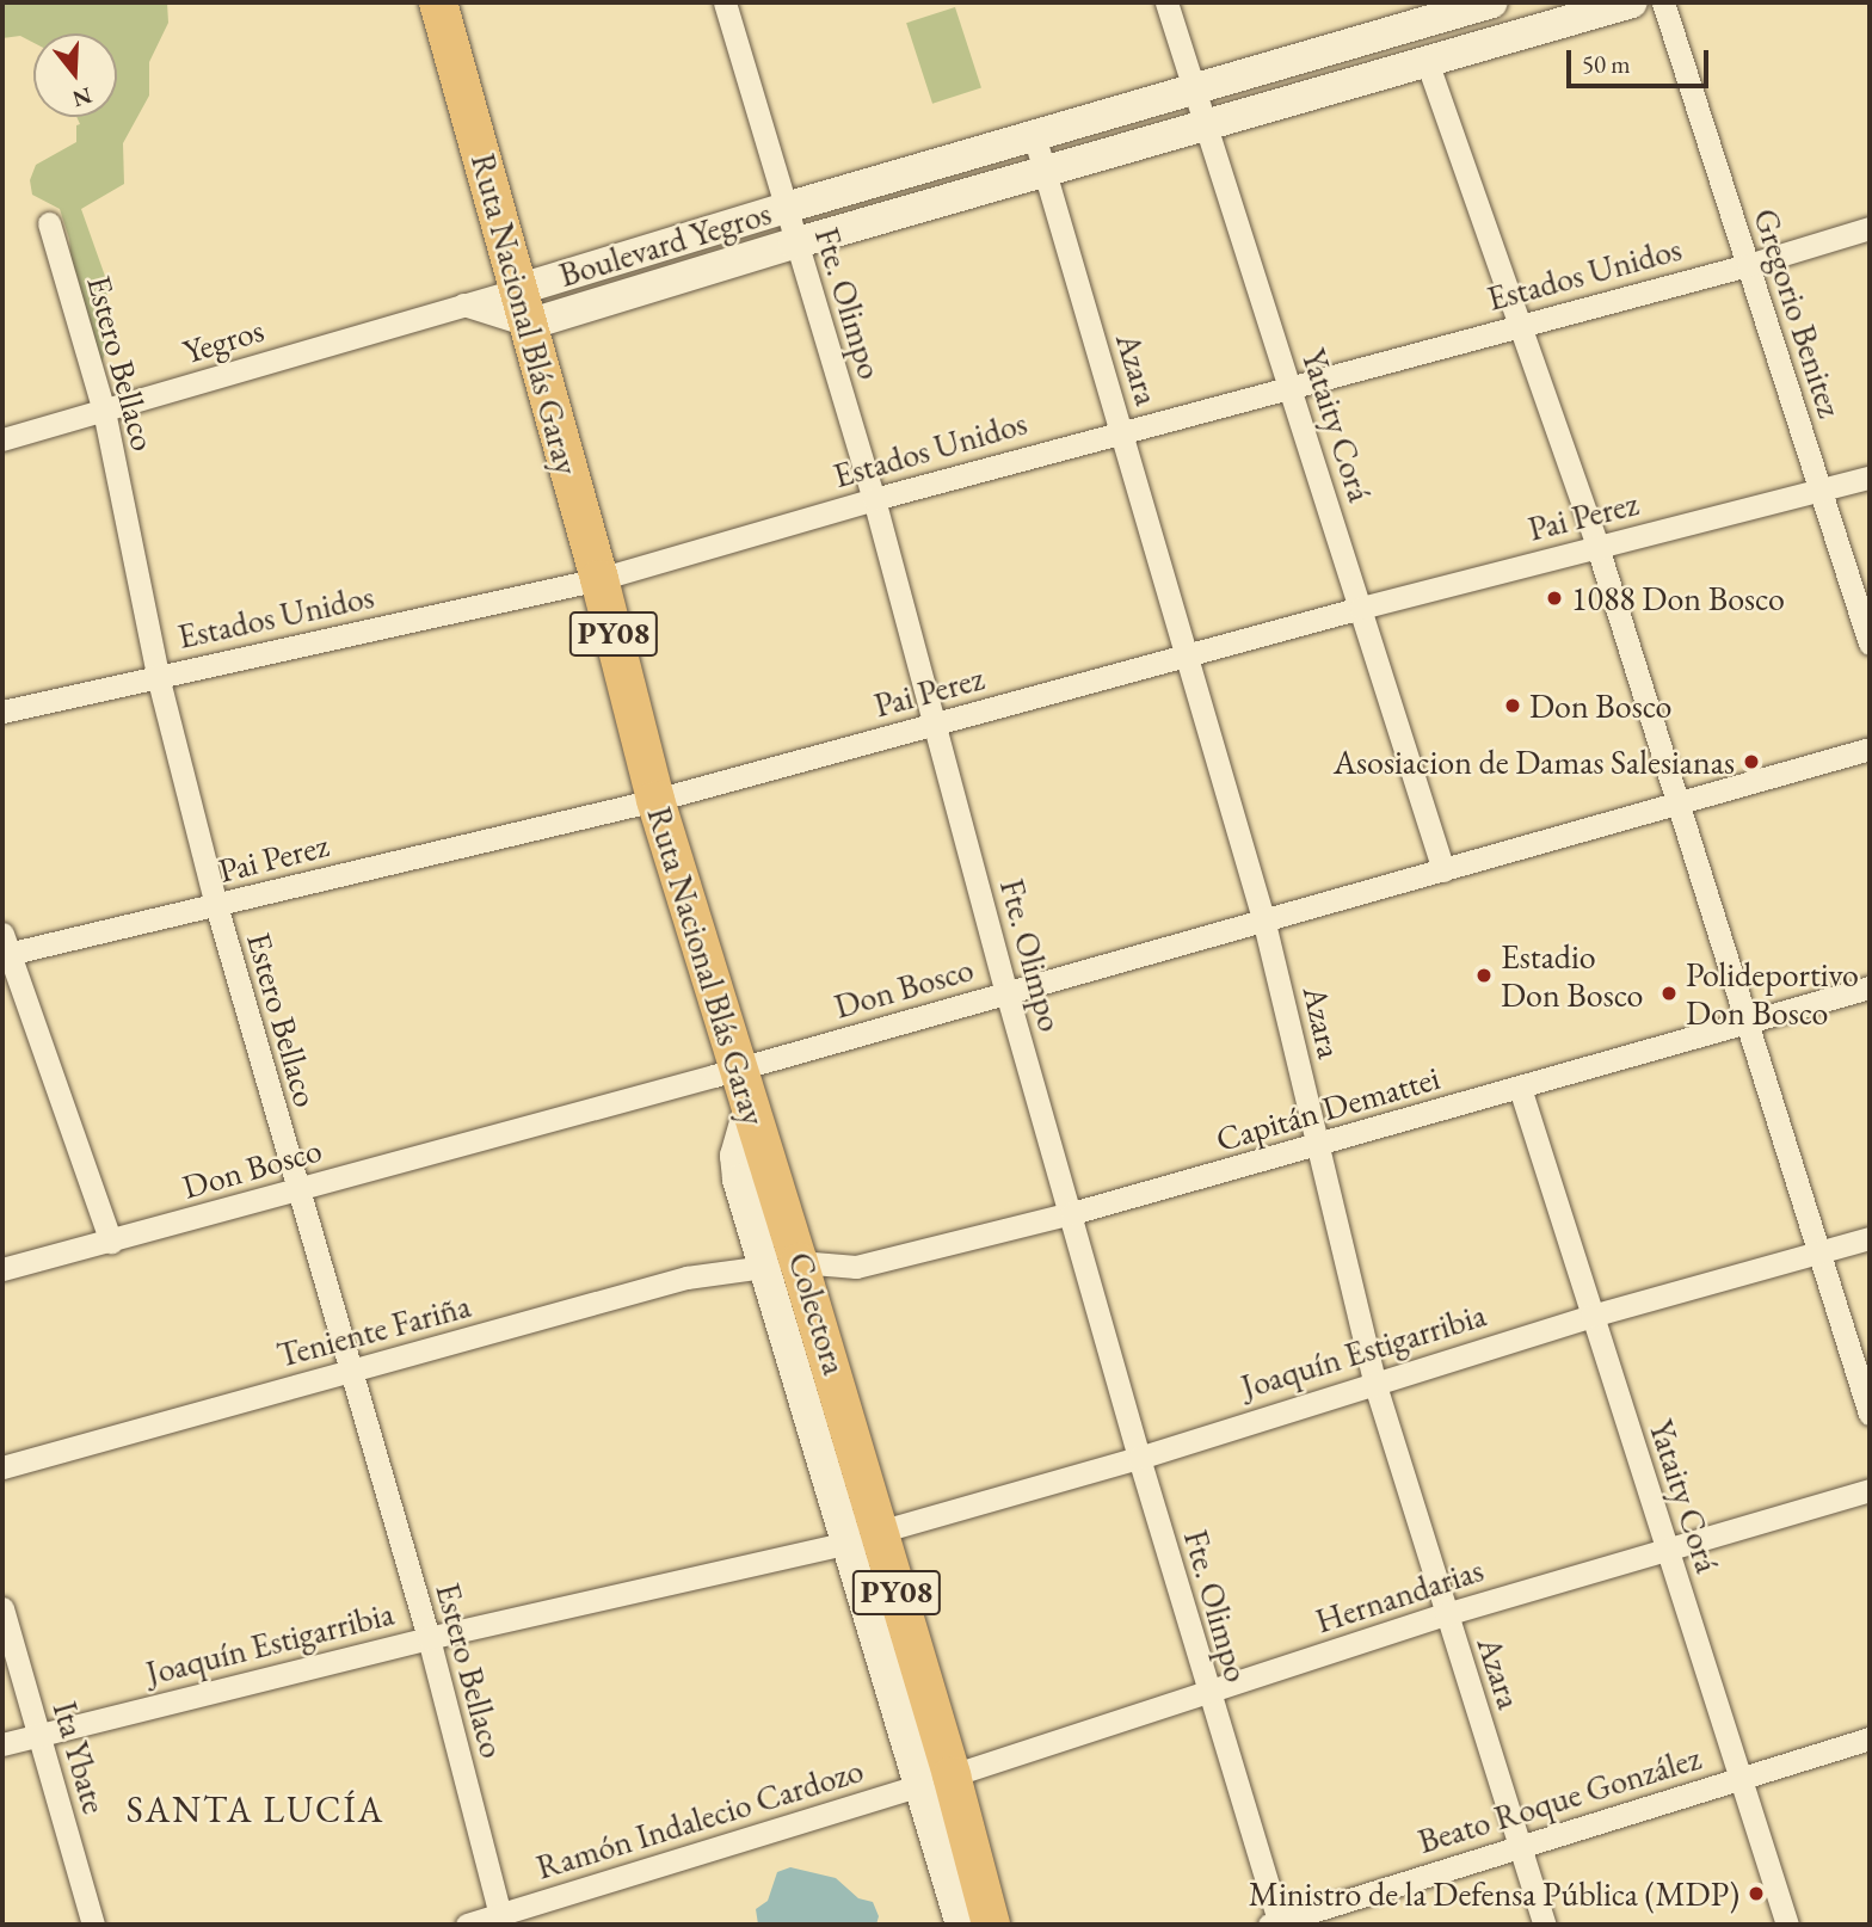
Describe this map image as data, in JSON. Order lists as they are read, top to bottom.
{
  "streets": {
    "highway": ["Ruta Nacional Blás Garay", "PY08"],
    "main road": ["Boulevard Yegros"],
    "street": [
      "Estados Unidos",
      "Fte. Olimpo",
      "Gregorio Benitez",
      "Yegros",
      "Estero Bellaco",
      "Azara",
      "Yataity Corá",
      "Pai Perez",
      "Don Bosco",
      "Capitán Demattei",
      "Teniente Fariña",
      "Joaquín Estigarribia",
      "Hernandarias",
      "Ita Ybate",
      "Beato Roque González",
      "Ramón Indalecio Cardozo"
    ]
  },
  "crossings": [
    ["Boulevard Yegros", "Fte. Olimpo"],
    ["Boulevard Yegros", "Ruta Nacional Blás Garay"],
    ["Boulevard Yegros", "Yegros"],
    ["Boulevard Yegros", "Azara"],
    ["Boulevard Yegros", "Yataity Corá"],
    ["Estados Unidos", "Fte. Olimpo"],
    ["Estados Unidos", "Gregorio Benitez"],
    ["Estados Unidos", "Ruta Nacional Blás Garay"],
    ["Estados Unidos", "Estero Bellaco"],
    ["Estados Unidos", "Azara"],
    ["Estados Unidos", "Yataity Corá"],
    ["Fte. Olimpo", "Pai Perez"],
    ["Fte. Olimpo", "Don Bosco"],
    ["Fte. Olimpo", "Capitán Demattei"],
    ["Fte. Olimpo", "Joaquín Estigarribia"],
    ["Fte. Olimpo", "Hernandarias"],
    ["Fte. Olimpo", "Beato Roque González"],
    ["Gregorio Benitez", "Pai Perez"],
    ["Ruta Nacional Blás Garay", "Pai Perez"],
    ["Ruta Nacional Blás Garay", "Don Bosco"],
    ["Ruta Nacional Blás Garay", "Capitán Demattei"],
    ["Ruta Nacional Blás Garay", "Teniente Fariña"],
    ["Ruta Nacional Blás Garay", "Joaquín Estigarribia"],
    ["Ruta Nacional Blás Garay", "Hernandarias"],
    ["Ruta Nacional Blás Garay", "Ramón Indalecio Cardozo"],
    ["Yegros", "Estero Bellaco"],
    ["Estero Bellaco", "Pai Perez"],
    ["Estero Bellaco", "Don Bosco"],
    ["Estero Bellaco", "Teniente Fariña"],
    ["Estero Bellaco", "Joaquín Estigarribia"],
    ["Estero Bellaco", "Ramón Indalecio Cardozo"],
    ["Azara", "Pai Perez"],
    ["Azara", "Don Bosco"],
    ["Azara", "Capitán Demattei"],
    ["Azara", "Joaquín Estigarribia"],
    ["Azara", "Hernandarias"],
    ["Azara", "Beato Roque González"],
    ["Yataity Corá", "Pai Perez"],
    ["Yataity Corá", "Don Bosco"],
    ["Yataity Corá", "Capitán Demattei"],
    ["Yataity Corá", "Joaquín Estigarribia"],
    ["Yataity Corá", "Hernandarias"],
    ["Yataity Corá", "Beato Roque González"],
    ["Capitán Demattei", "Teniente Fariña"],
    ["Joaquín Estigarribia", "Ita Ybate"],
    ["Hernandarias", "Ramón Indalecio Cardozo"]
  ],
  "districts": ["SANTA LUCÍA"],
  "places": [
    "1088 Don Bosco",
    "Don Bosco",
    "Asosiacion de Damas Salesianas",
    "Estadio Don Bosco",
    "Polideportivo Don Bosco",
    "Ministro de la Defensa Pública (MDP)"
  ],
  "scale_bar": "50 m",
  "north": "bottom"
}
